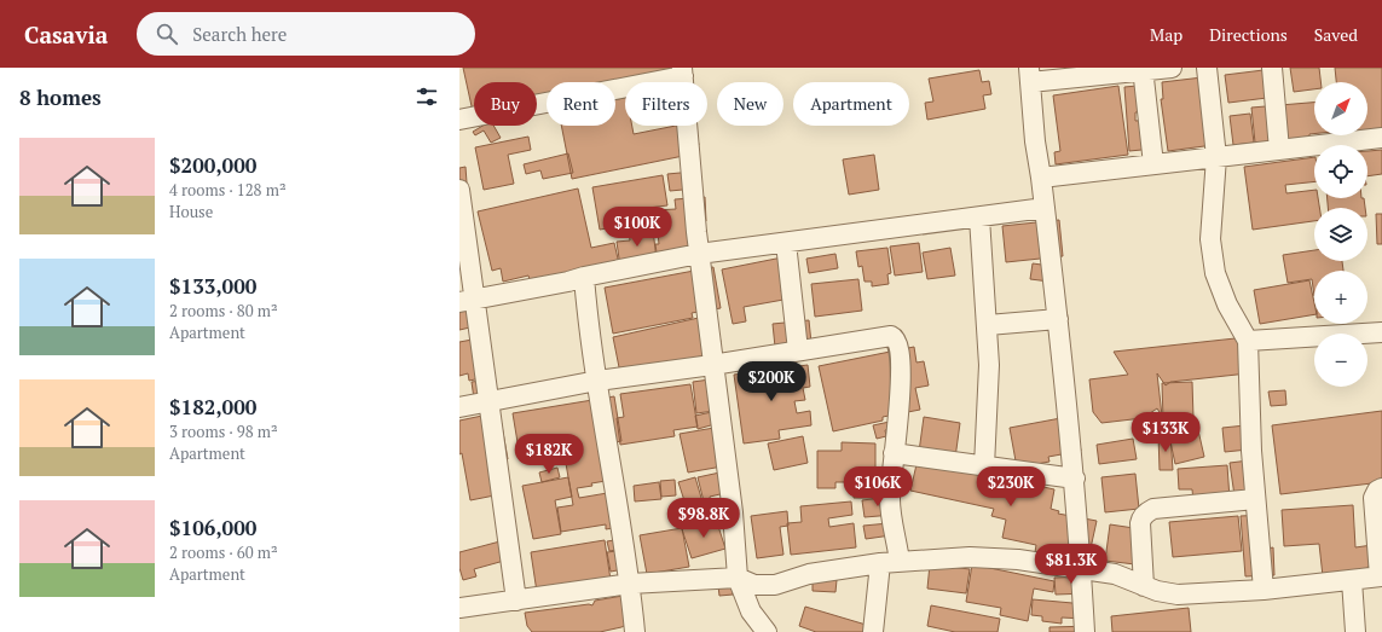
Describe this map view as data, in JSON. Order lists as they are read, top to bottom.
{
  "north": "top right",
  "page": {
    "header": "Casavia",
    "search": "Search here",
    "nav": ["Map", "Directions", "Saved"],
    "heading": "8 homes",
    "map_buttons": ["+", "−"],
    "chip": [
      "Buy",
      "Rent",
      "Filters",
      "New",
      "Apartment"
    ],
    "list": [
      {
        "name": "$200,000",
        "note": "4 rooms · 128 m² · House"
      },
      {
        "name": "$133,000",
        "note": "2 rooms · 80 m² · Apartment"
      },
      {
        "name": "$182,000",
        "note": "3 rooms · 98 m² · Apartment"
      },
      {
        "name": "$106,000",
        "note": "2 rooms · 60 m² · Apartment"
      }
    ],
    "price": [
      "$100K",
      "$200K",
      "$133K",
      "$182K",
      "$106K",
      "$230K",
      "$98.8K",
      "$81.3K"
    ]
  }
}
